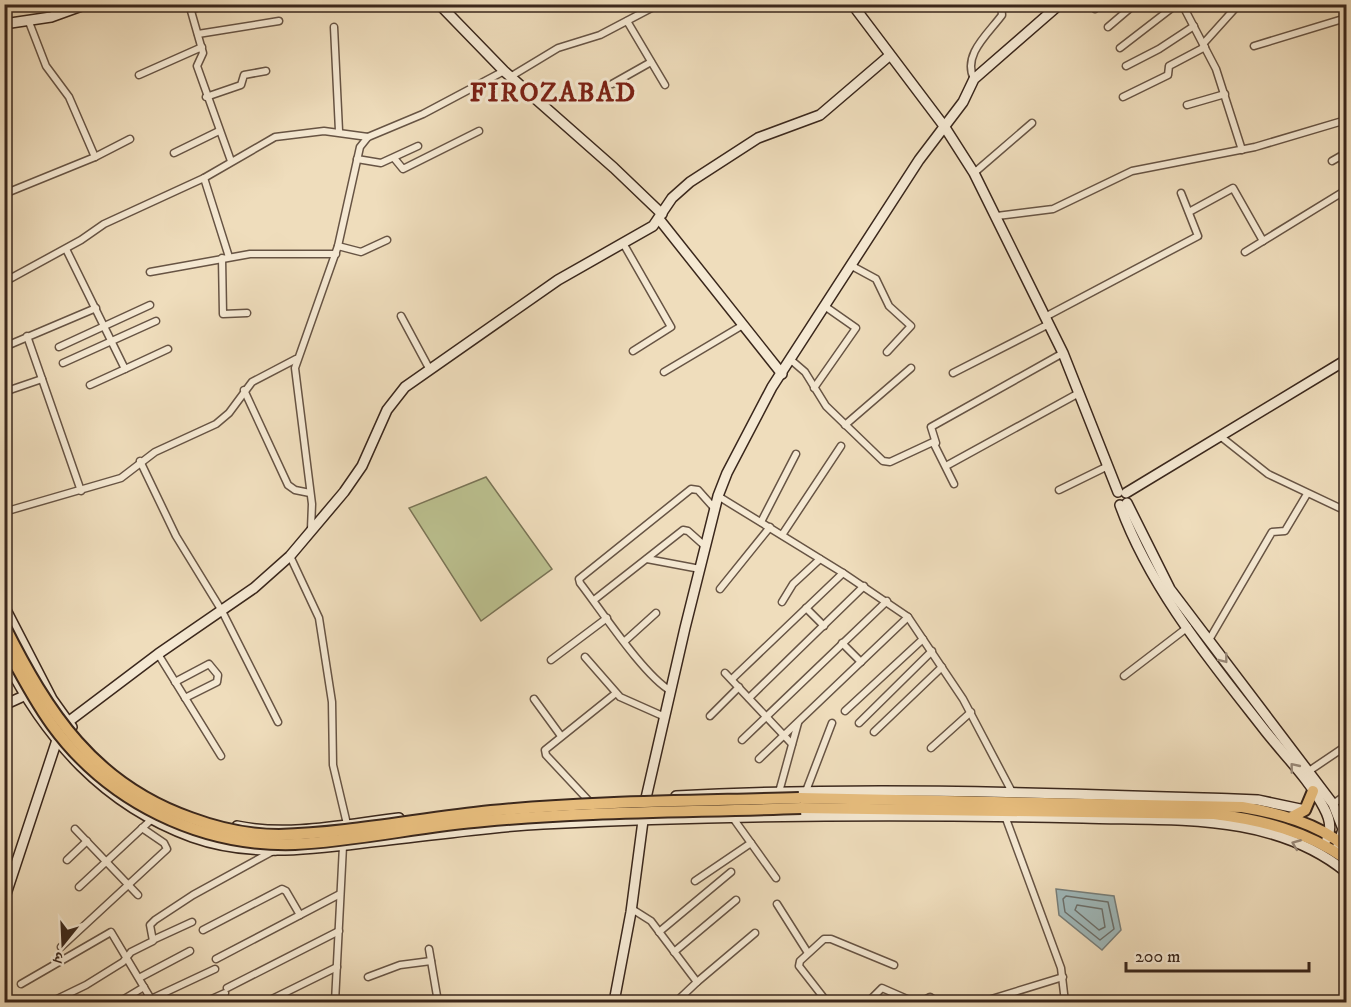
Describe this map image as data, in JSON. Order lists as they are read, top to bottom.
{
  "districts": ["FIROZABAD"],
  "scale_bar": "200 m",
  "north": "bottom"
}
